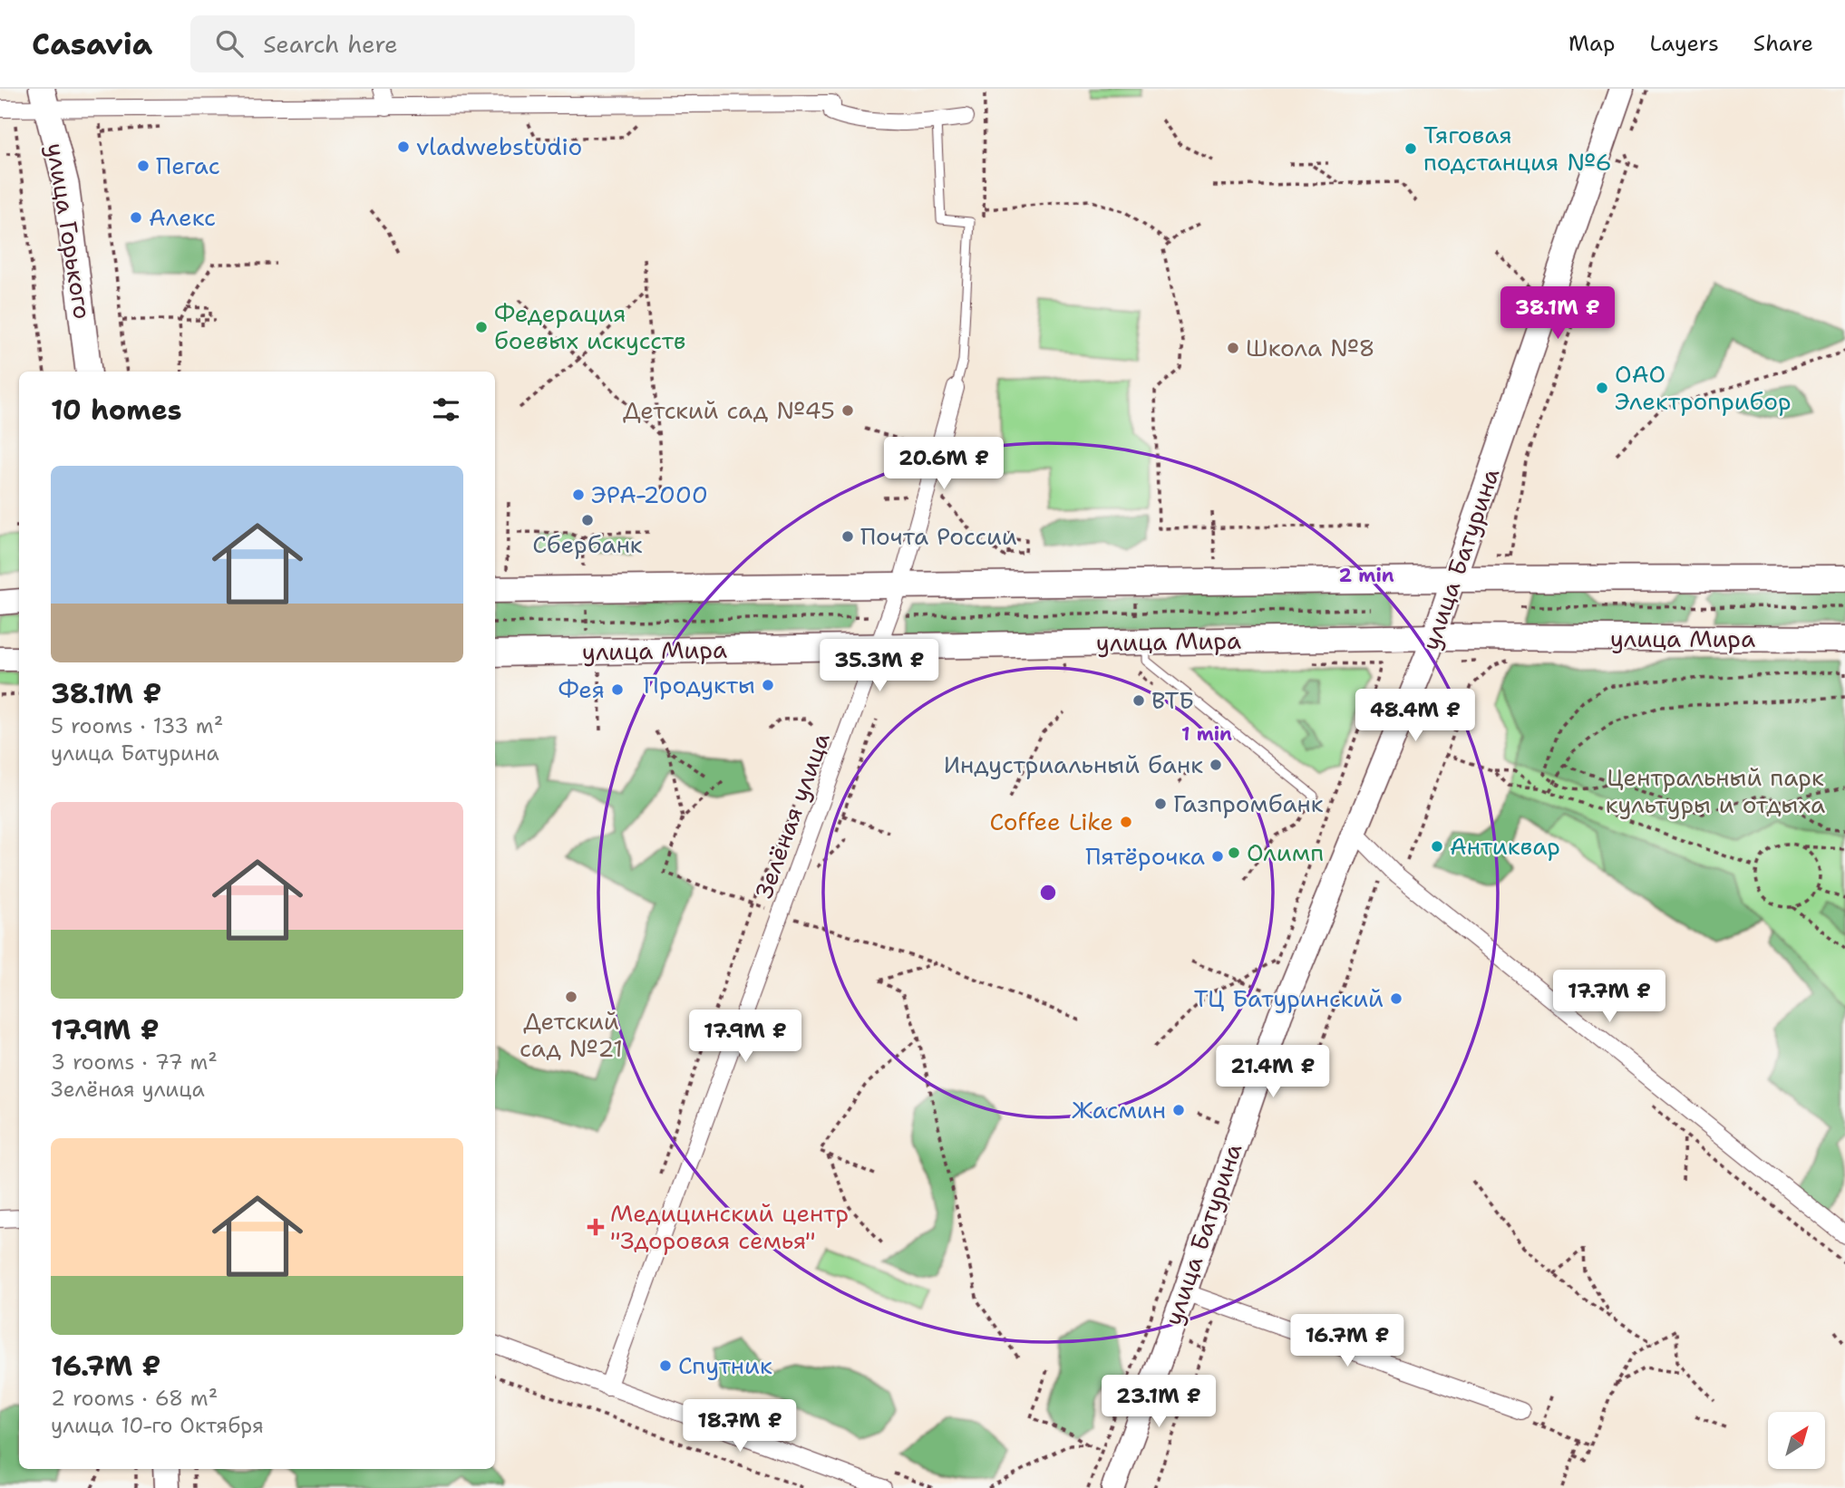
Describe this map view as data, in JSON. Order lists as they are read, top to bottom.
{
  "streets": {
    "main road": ["улица Горького", "улица Батурина", "улица Мира"],
    "street": ["Зелёная улица"]
  },
  "crossings": [
    ["улица Батурина", "улица Мира"],
    ["улица Мира", "Зелёная улица"]
  ],
  "parks": ["Центральный парк культуры и отдыха"],
  "places": {
    "other": [
      "vladwebstudio",
      "Тяговая подстанция №6",
      "Пегас",
      "Алекс",
      "Федерация боевых искусств",
      "Школа №8",
      "ОАО Электроприбор",
      "Детский сад №45",
      "ЭРА-2000",
      "Сбербанк",
      "Почта России",
      "Продукты",
      "Фея",
      "ВТБ",
      "Индустриальный банк",
      "Газпромбанк",
      "Coffee Like",
      "Антиквар",
      "Олимп",
      "Пятёрочка",
      "Детский сад №21",
      "ТЦ Батуринский",
      "Жасмин",
      "Спутник"
    ],
    "health": ["Медицинский центр \"Здоровая семья\""]
  },
  "north": "top right",
  "page": {
    "header": "Casavia",
    "search": "Search here",
    "nav": ["Map", "Layers", "Share"],
    "price": [
      "38.1M ₽",
      "20.6M ₽",
      "35.3M ₽",
      "48.4M ₽",
      "17.7M ₽",
      "17.9M ₽",
      "21.4M ₽",
      "16.7M ₽",
      "23.1M ₽",
      "18.7M ₽"
    ],
    "heading": "10 homes",
    "list": [
      {
        "name": "38.1M ₽",
        "note": "5 rooms · 133 m² · улица Батурина"
      },
      {
        "name": "17.9M ₽",
        "note": "3 rooms · 77 m² · Зелёная улица"
      },
      {
        "name": "16.7M ₽",
        "note": "2 rooms · 68 m² · улица 10-го Октября"
      }
    ]
  },
  "rings": ["2 min", "1 min"]
}
